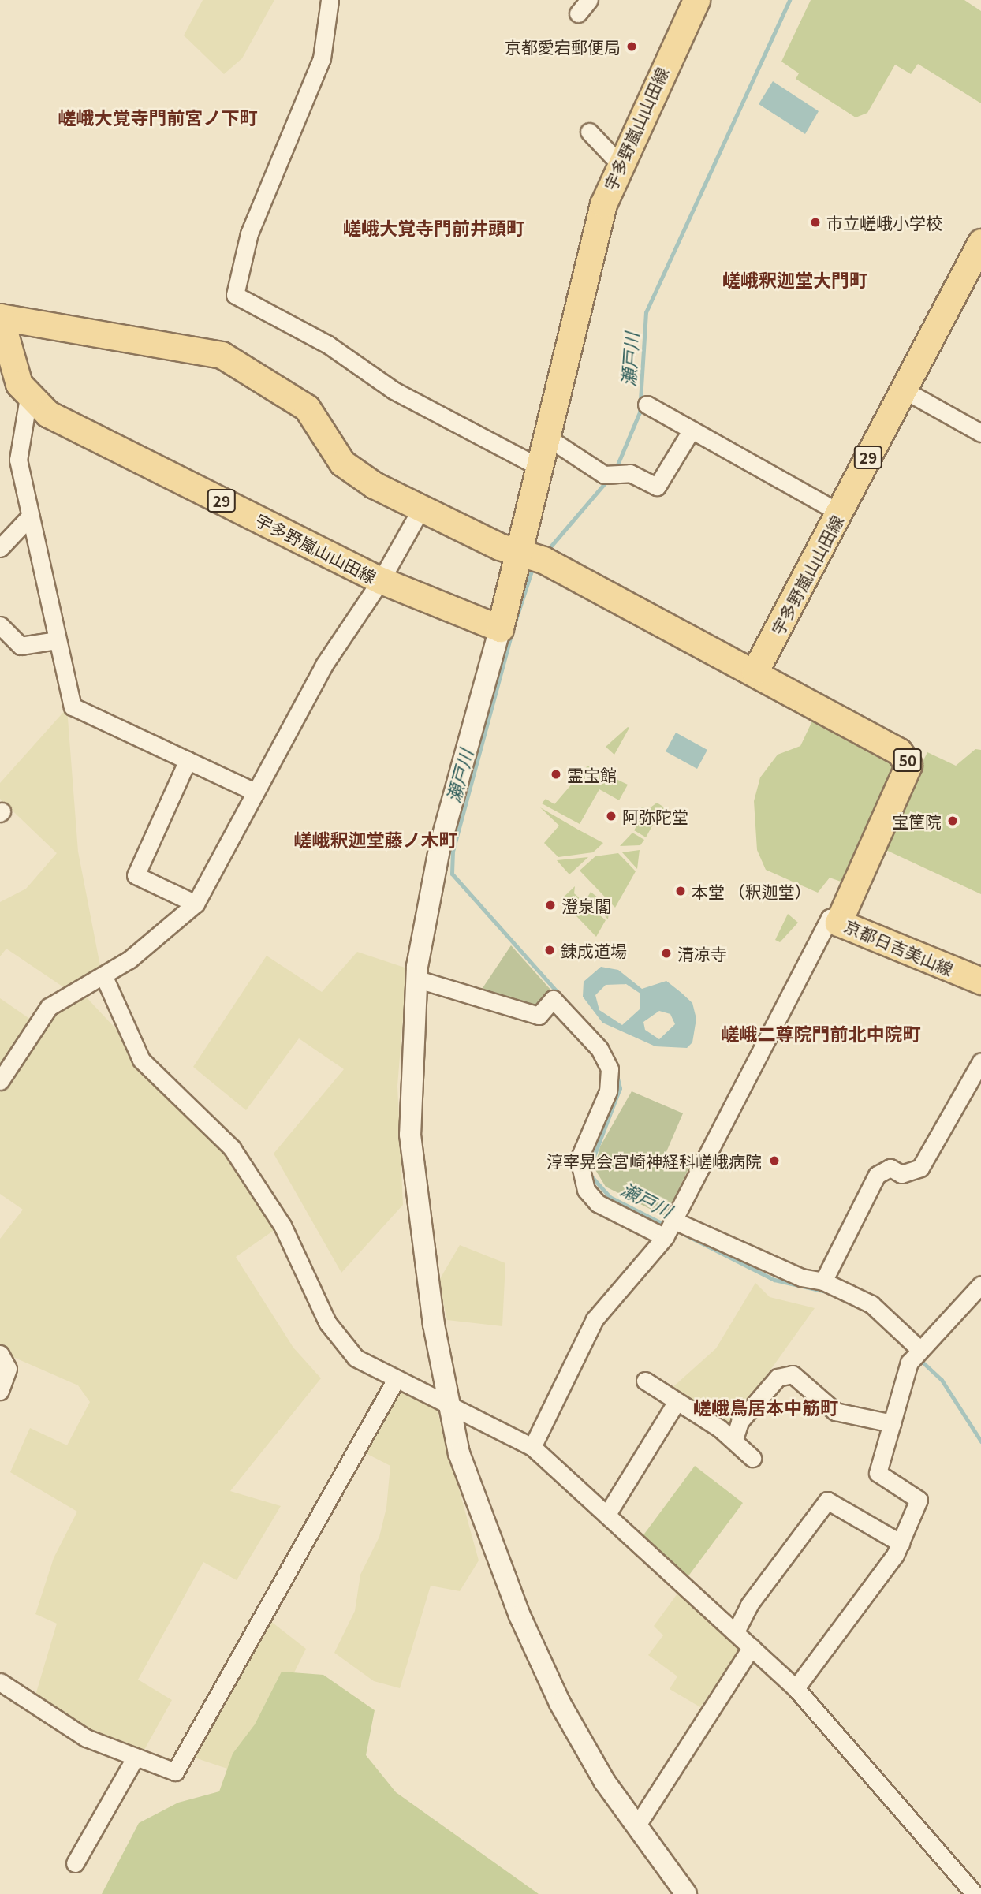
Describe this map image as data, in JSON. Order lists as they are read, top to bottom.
{
  "streets": {
    "main road": [
      "宇多野嵐山山田線",
      "29",
      "50",
      "京都日吉美山線"
    ]
  },
  "crossings": [
    ["宇多野嵐山山田線", "京都日吉美山線"]
  ],
  "districts": [
    "嵯峨大覚寺門前宮ノ下町",
    "嵯峨大覚寺門前井頭町",
    "嵯峨釈迦堂大門町",
    "嵯峨釈迦堂藤ノ木町",
    "嵯峨二尊院門前北中院町",
    "嵯峨鳥居本中筋町"
  ],
  "water": ["瀬戸川"],
  "places": [
    "京都愛宕郵便局",
    "市立嵯峨小学校",
    "霊宝館",
    "阿弥陀堂",
    "宝筐院",
    "本堂 （釈迦堂）",
    "澄泉閣",
    "錬成道場",
    "清凉寺",
    "淳宰晃会宮崎神経科嵯峨病院"
  ]
}
